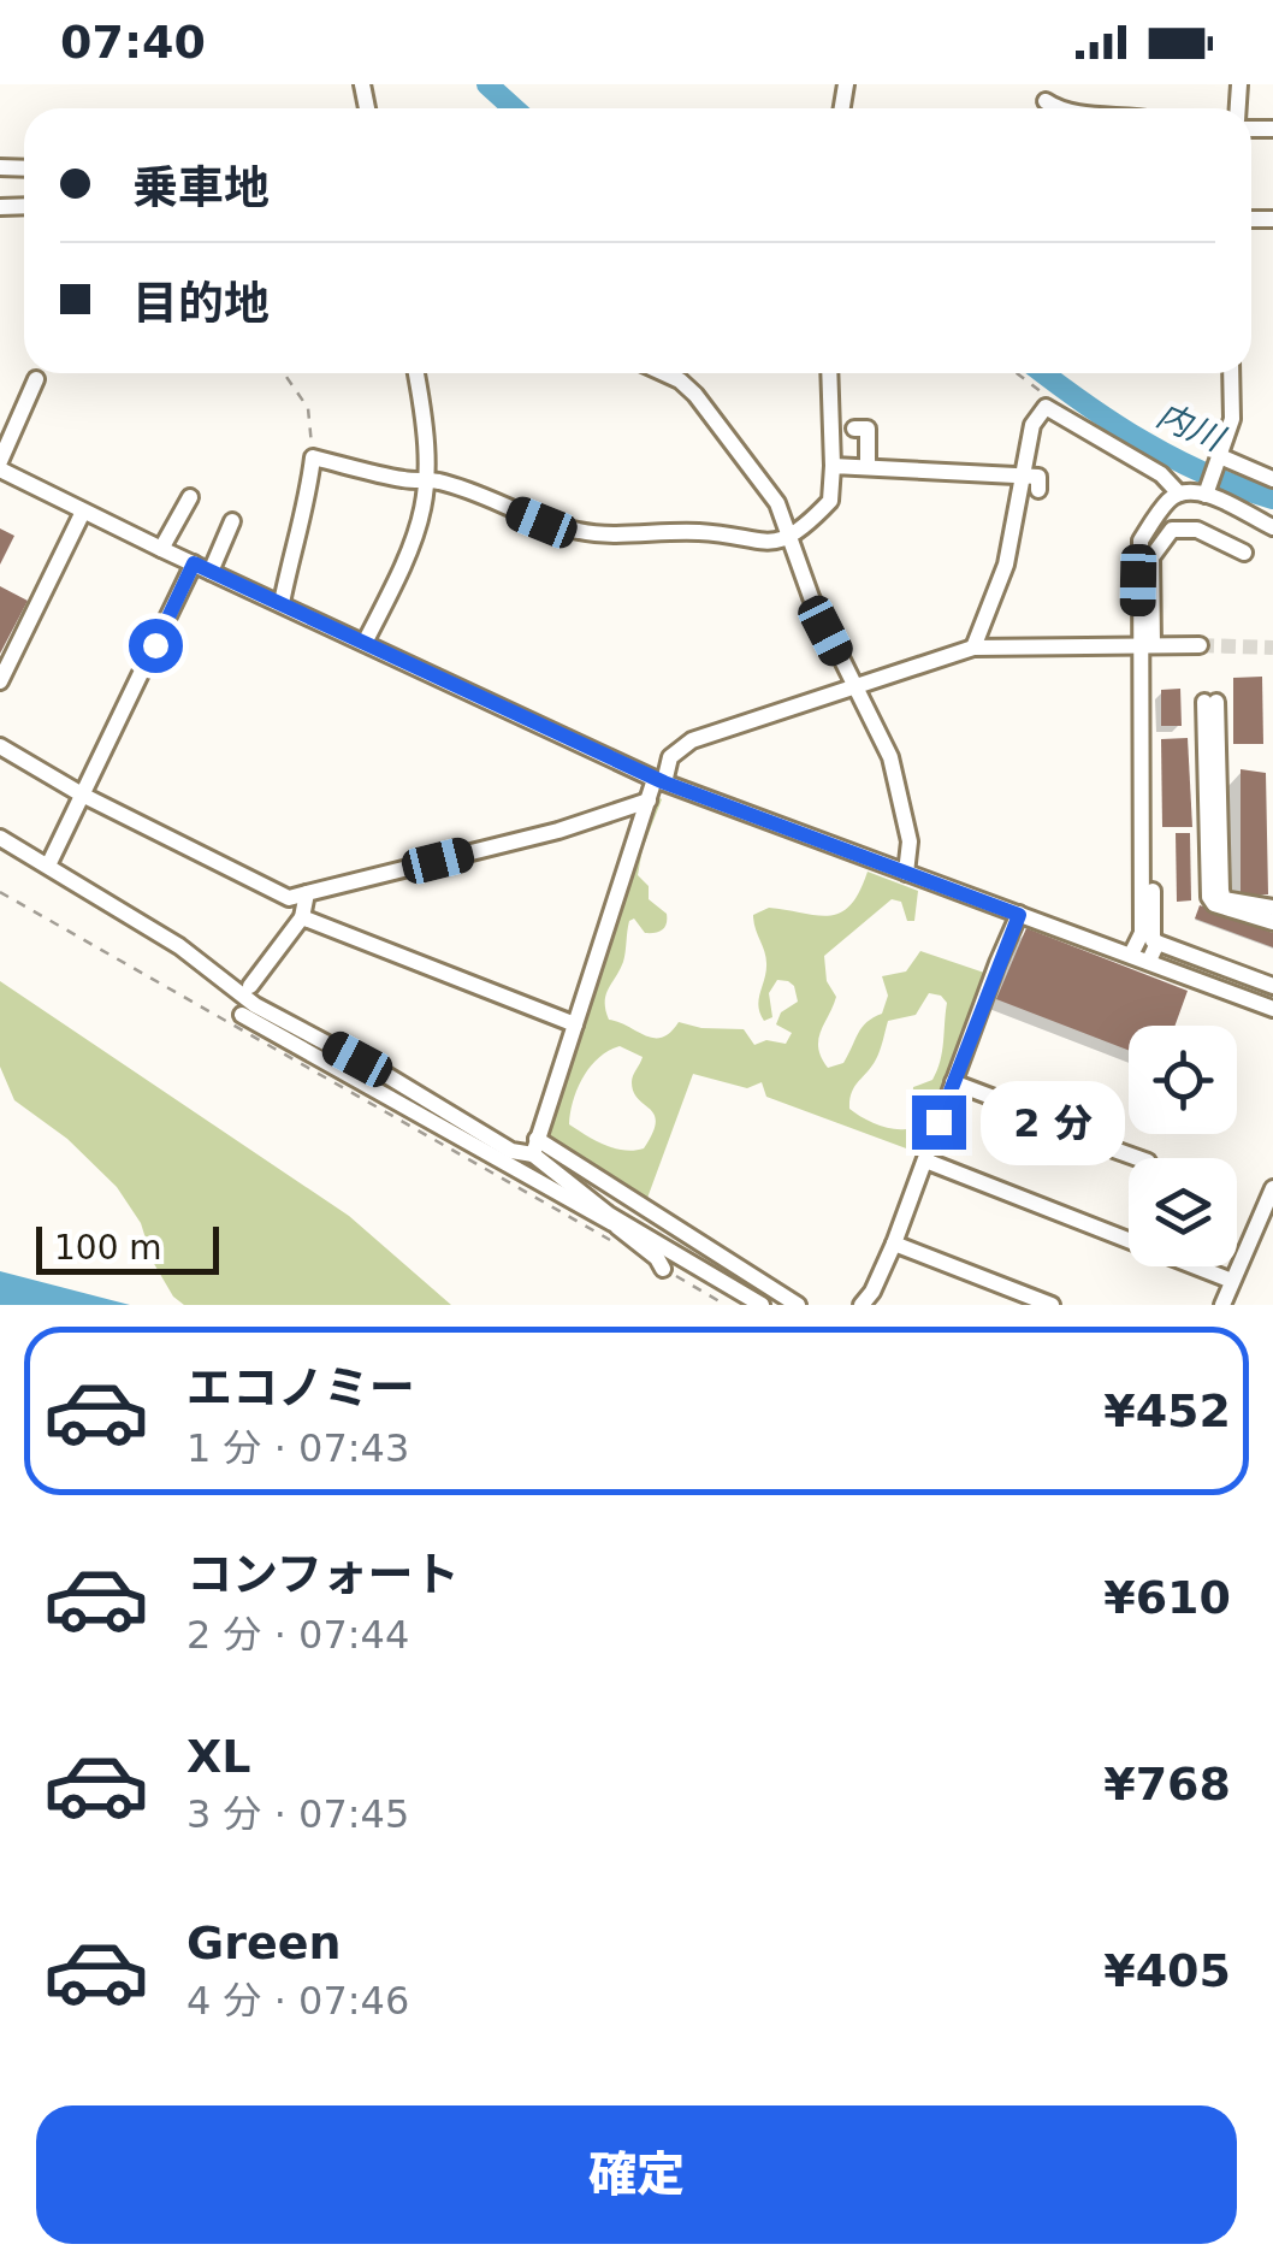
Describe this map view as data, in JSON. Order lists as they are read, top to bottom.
{
  "water": ["内川"],
  "scale_bar": "100 m",
  "page": {
    "status": "07:40",
    "banner": ["乗車地", "目的地"],
    "bubble": "2 分",
    "scale": "100 m",
    "list": [
      {
        "name": "エコノミー",
        "note": "1 分 · 07:43",
        "value": "¥452"
      },
      {
        "name": "コンフォート",
        "note": "2 分 · 07:44",
        "value": "¥610"
      },
      {
        "name": "XL",
        "note": "3 分 · 07:45",
        "value": "¥768"
      },
      {
        "name": "Green",
        "note": "4 分 · 07:46",
        "value": "¥405"
      }
    ],
    "buttons": "確定"
  }
}
